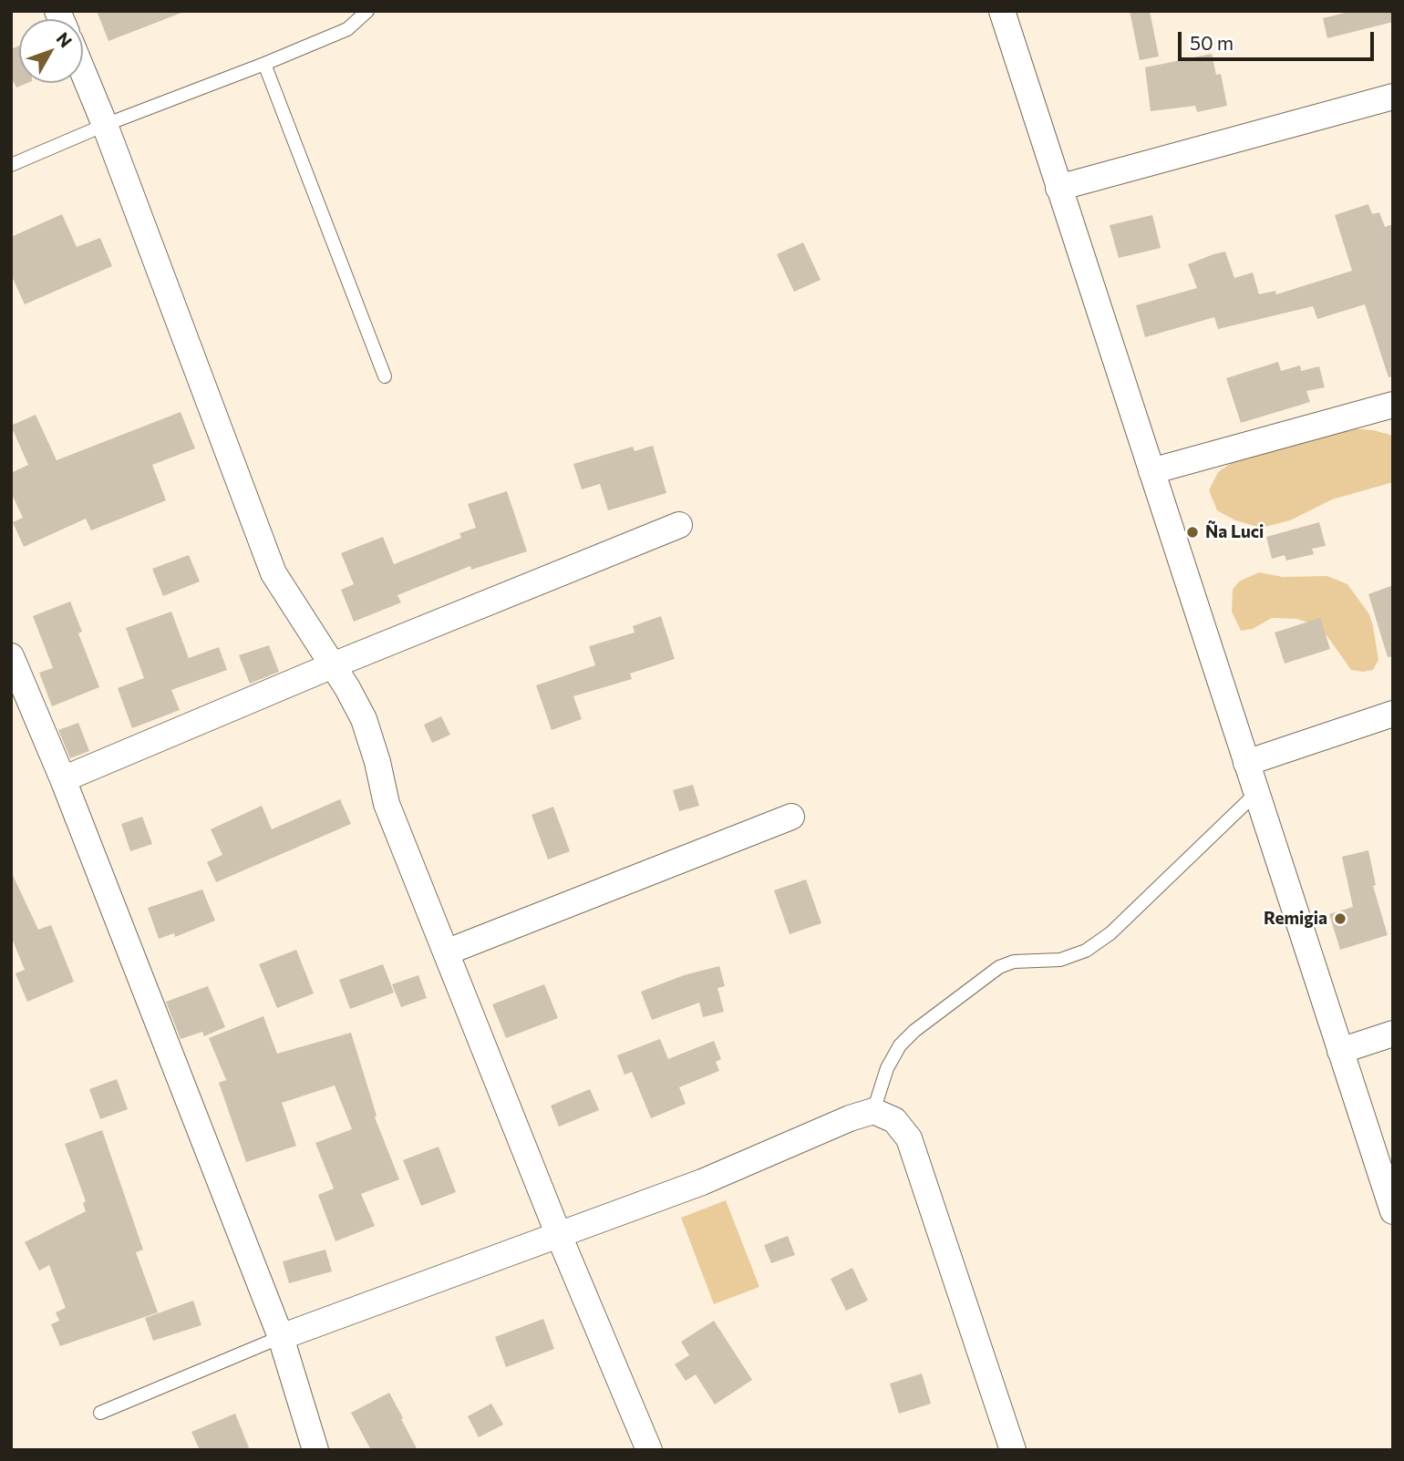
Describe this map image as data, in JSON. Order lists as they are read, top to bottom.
{
  "places": ["Ña Luci", "Remigia"],
  "scale_bar": "50 m",
  "north": "top right"
}
